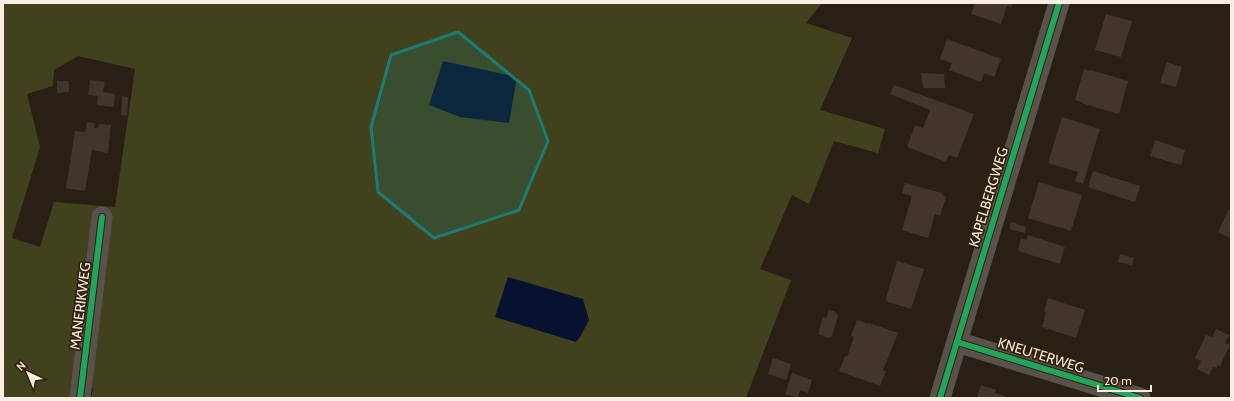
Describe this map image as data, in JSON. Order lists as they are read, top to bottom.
{
  "streets": {
    "street": ["KAPELBERGWEG", "MANERIKWEG", "KNEUTERWEG"]
  },
  "crossings": [
    ["KAPELBERGWEG", "KNEUTERWEG"]
  ],
  "scale_bar": "20 m",
  "north": "top left"
}
